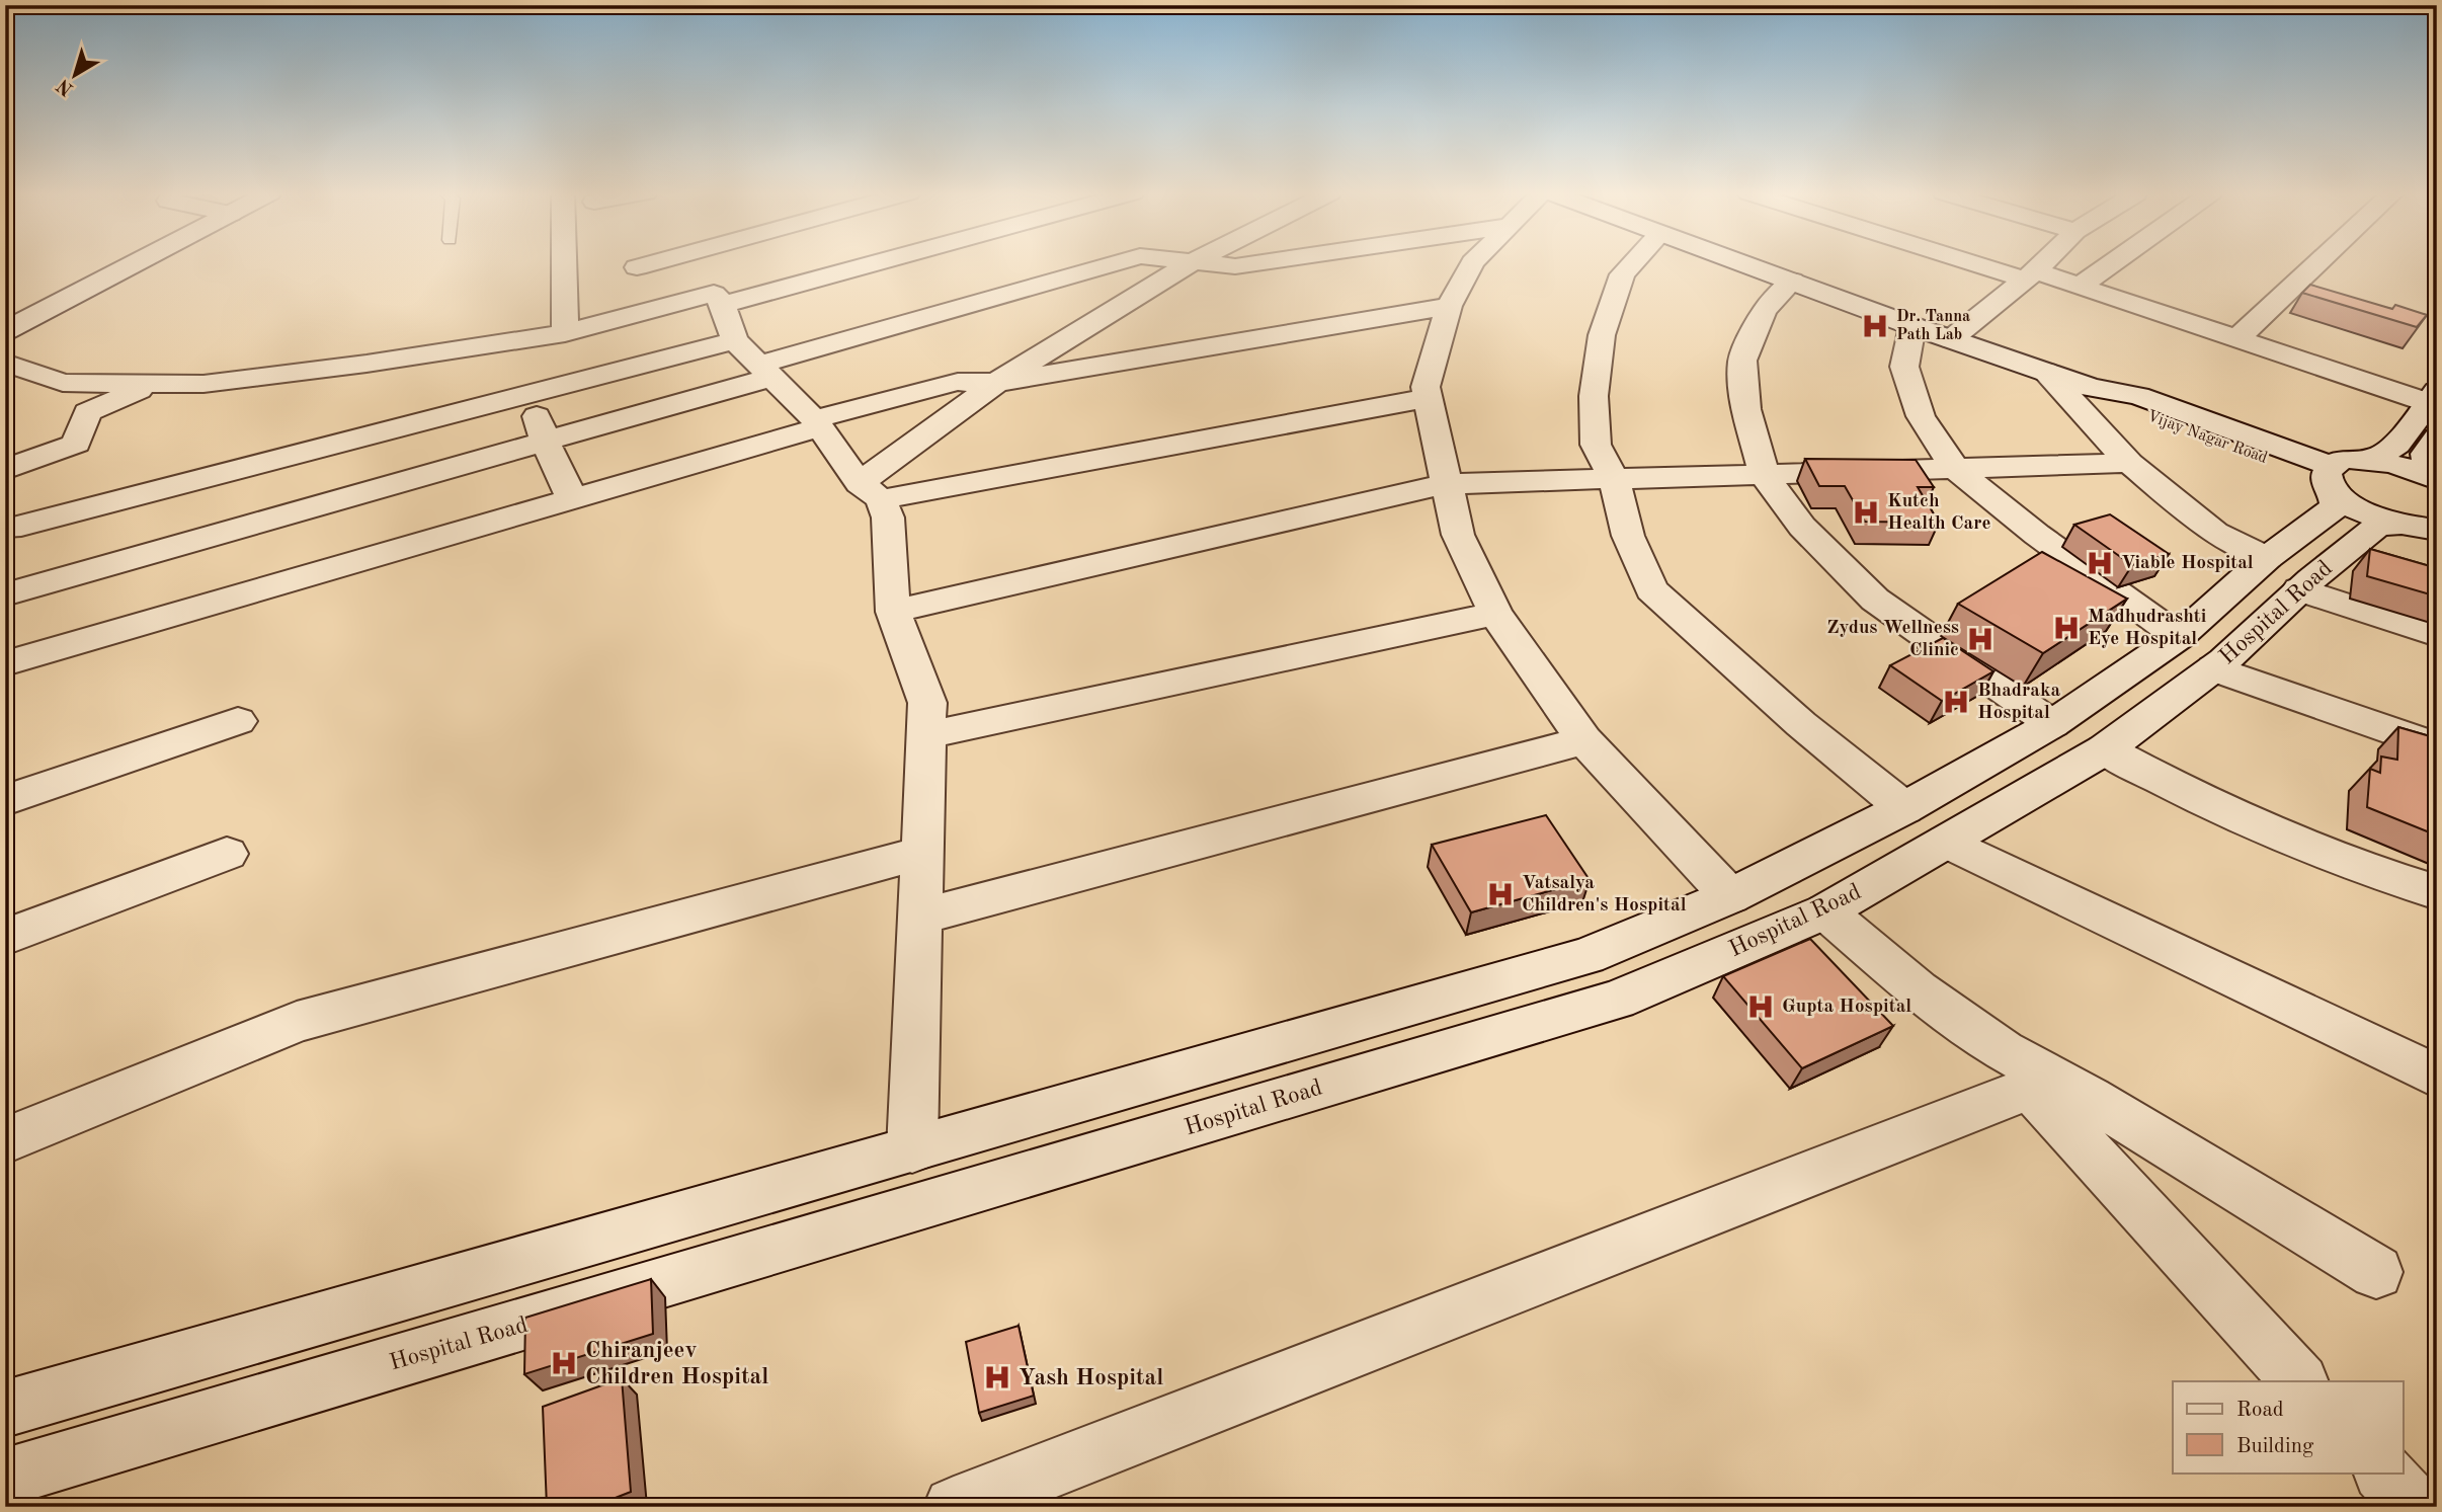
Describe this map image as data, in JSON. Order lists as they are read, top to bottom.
{
  "streets": {
    "street": ["Vijay Nagar Road", "Hospital Road"]
  },
  "crossings": [
    ["Vijay Nagar Road", "Hospital Road"]
  ],
  "places": {
    "hospital": [
      "Dr. Tanna Path Lab",
      "Kutch Health Care",
      "Viable Hospital",
      "Madhudrashti Eye Hospital",
      "Zydus Wellness Clinic",
      "Bhadraka Hospital",
      "Vatsalya Children's Hospital",
      "Gupta Hospital",
      "Chiranjeev Children Hospital",
      "Yash Hospital"
    ]
  },
  "legend": ["Road", "Building"],
  "north": "bottom left"
}
